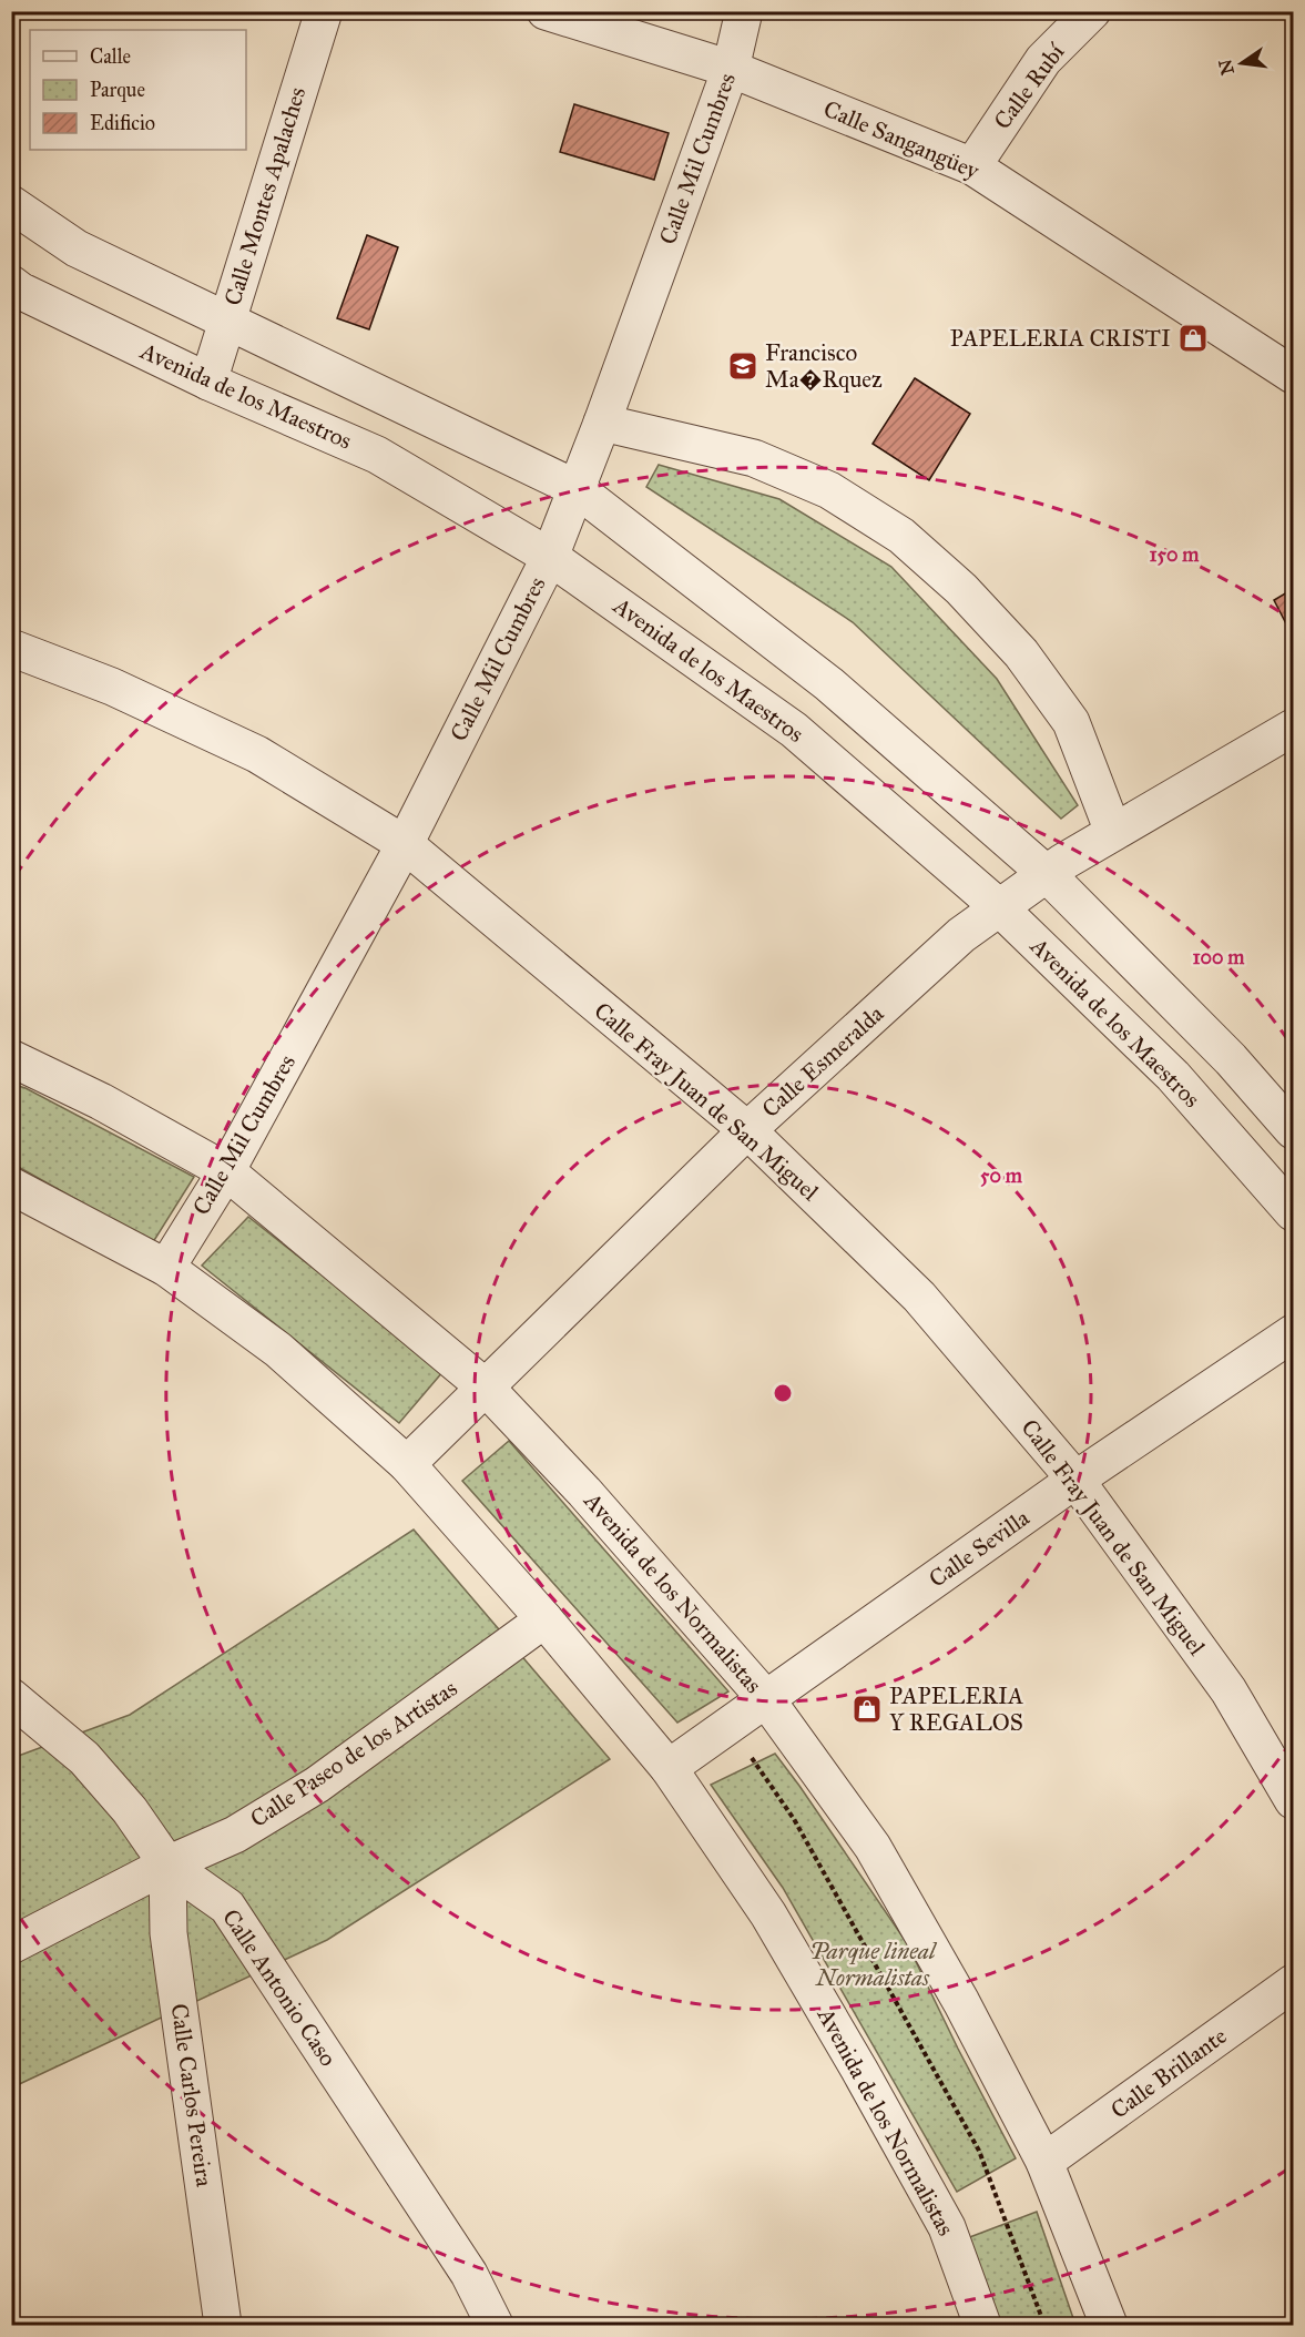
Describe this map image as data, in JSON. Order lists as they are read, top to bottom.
{
  "streets": {
    "street": [
      "Calle Rubí",
      "Calle Sangangüey",
      "Calle Mil Cumbres",
      "Calle Montes Apalaches",
      "Avenida de los Maestros",
      "Calle Esmeralda",
      "Calle Fray Juan de San Miguel",
      "Calle Sevilla",
      "Avenida de los Normalistas",
      "Calle Paseo de los Artistas",
      "Calle Antonio Caso",
      "Calle Brillante",
      "Calle Carlos Pereira"
    ]
  },
  "crossings": [
    ["Calle Rubí", "Calle Sangangüey"],
    ["Calle Sangangüey", "Calle Mil Cumbres"],
    ["Calle Mil Cumbres", "Avenida de los Maestros"],
    ["Calle Mil Cumbres", "Calle Fray Juan de San Miguel"],
    ["Calle Mil Cumbres", "Avenida de los Normalistas"],
    ["Calle Montes Apalaches", "Avenida de los Maestros"],
    ["Avenida de los Maestros", "Calle Esmeralda"],
    ["Calle Esmeralda", "Calle Fray Juan de San Miguel"],
    ["Calle Esmeralda", "Avenida de los Normalistas"],
    ["Calle Fray Juan de San Miguel", "Calle Sevilla"],
    ["Calle Sevilla", "Avenida de los Normalistas"],
    ["Avenida de los Normalistas", "Calle Paseo de los Artistas"],
    ["Avenida de los Normalistas", "Calle Brillante"],
    ["Calle Paseo de los Artistas", "Calle Antonio Caso"],
    ["Calle Paseo de los Artistas", "Calle Carlos Pereira"],
    ["Calle Antonio Caso", "Calle Carlos Pereira"]
  ],
  "parks": ["Parque lineal Normalistas"],
  "places": {
    "shop": ["PAPELERIA CRISTI", "PAPELERIA Y REGALOS"],
    "school or university": ["Francisco Ma�Rquez"]
  },
  "legend": ["Calle", "Parque", "Edificio"],
  "north": "left",
  "rings": ["150 m", "100 m", "50 m"]
}
